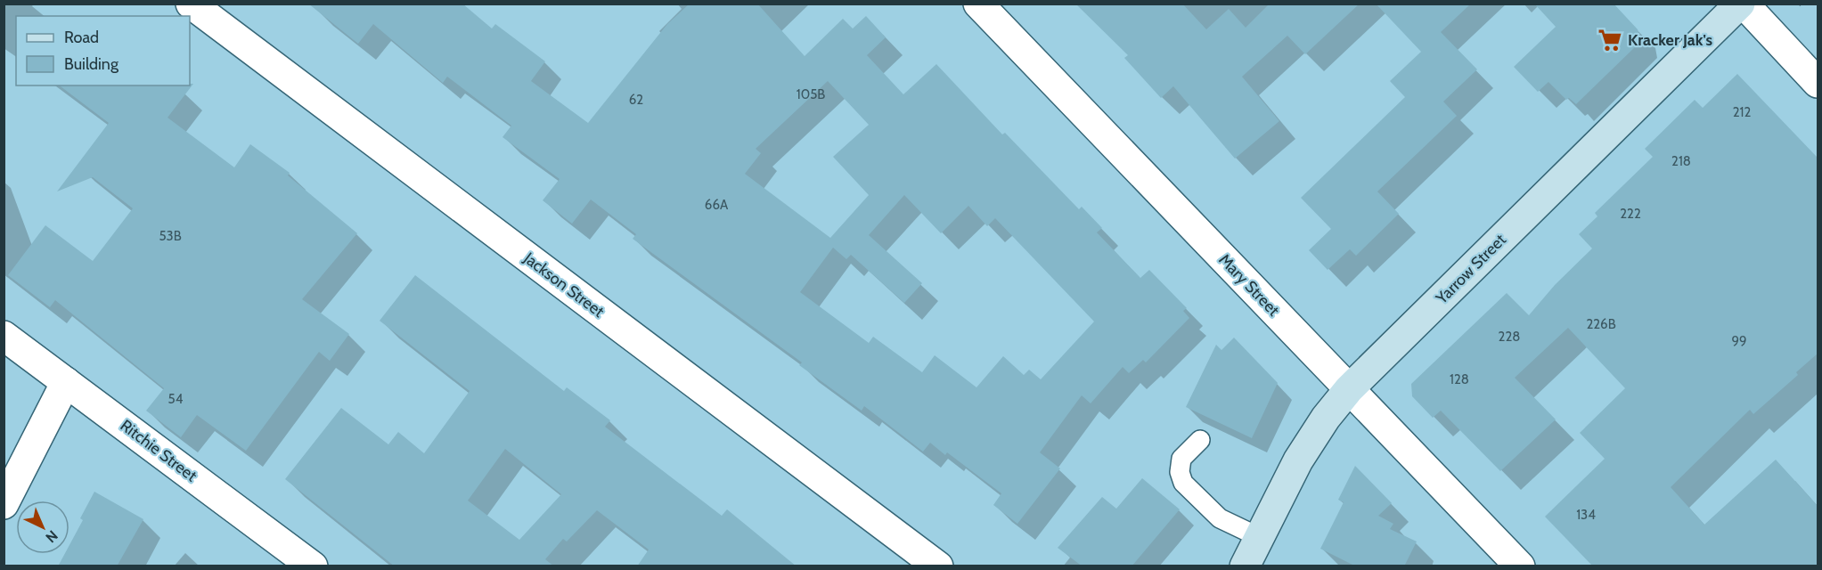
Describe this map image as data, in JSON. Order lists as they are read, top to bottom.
{
  "streets": {
    "street": [
      "Yarrow Street",
      "Jackson Street",
      "Mary Street",
      "Ritchie Street"
    ]
  },
  "crossings": [
    ["Yarrow Street", "Mary Street"]
  ],
  "places": {
    "supermarket": ["Kracker Jak's"]
  },
  "house_numbers": [
    "105B",
    "62",
    "212",
    "218",
    "66A",
    "222",
    "53B",
    "226B",
    "228",
    "99",
    "128",
    "54",
    "134"
  ],
  "legend": ["Road", "Building"],
  "north": "bottom right"
}
